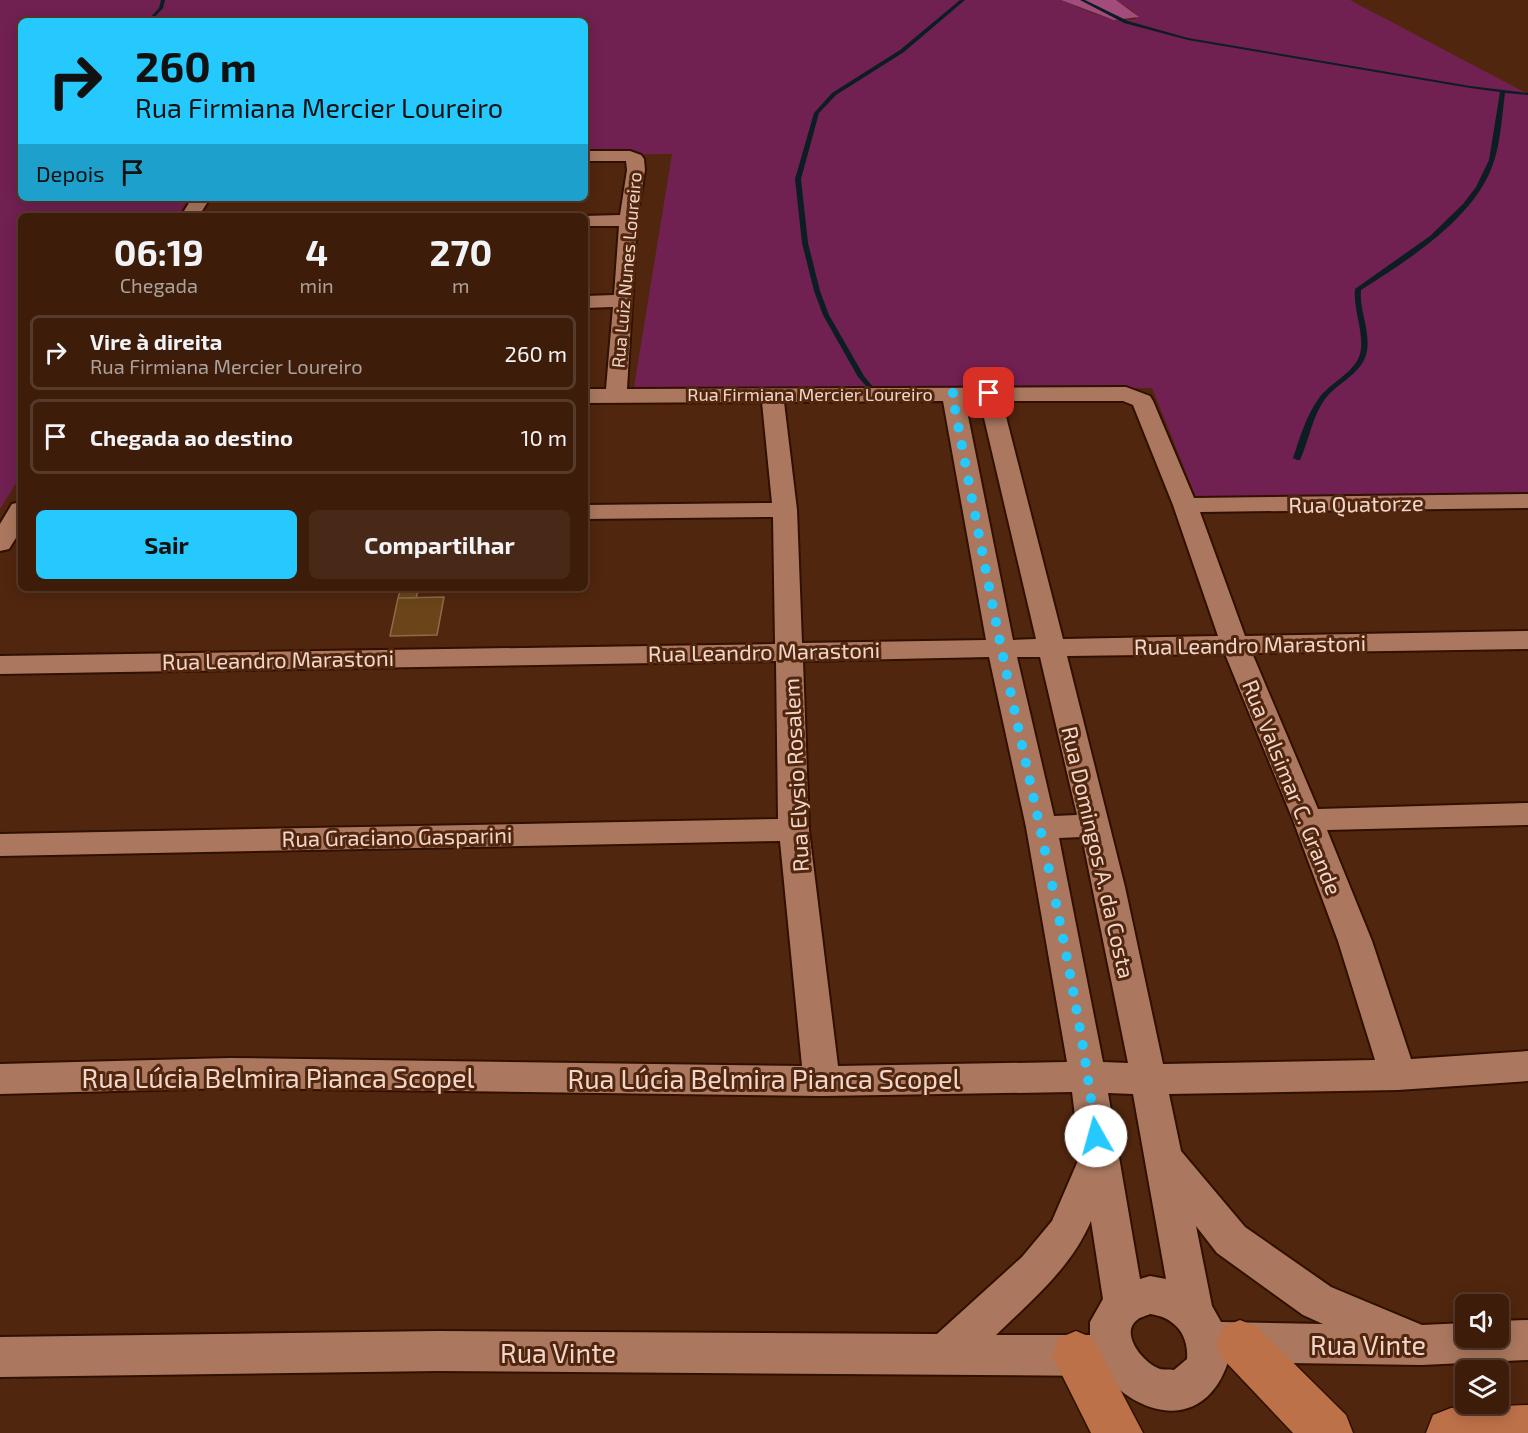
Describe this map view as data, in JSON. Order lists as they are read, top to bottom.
{
  "streets": {
    "street": [
      "Rua Luiz Nunes Loureiro",
      "Rua Firmiana Mercier Loureiro",
      "Rua Quatorze",
      "Rua Leandro Marastoni",
      "Rua Elysio Rosalem",
      "Rua Valsimar C. Grande",
      "Rua Graciano Gasparini",
      "Rua Domingos A. da Costa",
      "Rua Lúcia Belmira Pianca Scopel",
      "Rua Vinte"
    ]
  },
  "crossings": [
    ["Rua Luiz Nunes Loureiro", "Rua Firmiana Mercier Loureiro"],
    ["Rua Firmiana Mercier Loureiro", "Rua Elysio Rosalem"],
    ["Rua Firmiana Mercier Loureiro", "Rua Valsimar C. Grande"],
    ["Rua Firmiana Mercier Loureiro", "Rua Domingos A. da Costa"],
    ["Rua Quatorze", "Rua Valsimar C. Grande"],
    ["Rua Leandro Marastoni", "Rua Elysio Rosalem"],
    ["Rua Leandro Marastoni", "Rua Valsimar C. Grande"],
    ["Rua Leandro Marastoni", "Rua Domingos A. da Costa"],
    ["Rua Elysio Rosalem", "Rua Graciano Gasparini"],
    ["Rua Elysio Rosalem", "Rua Lúcia Belmira Pianca Scopel"],
    ["Rua Valsimar C. Grande", "Rua Lúcia Belmira Pianca Scopel"],
    ["Rua Domingos A. da Costa", "Rua Lúcia Belmira Pianca Scopel"],
    ["Rua Domingos A. da Costa", "Rua Vinte"]
  ],
  "page": {
    "turn": ["260 m", "Rua Firmiana Mercier Loureiro"],
    "then": "Depois",
    "eta": [
      "06:19",
      "Chegada",
      "4",
      "min",
      "270",
      "m"
    ],
    "list": [
      {
        "name": "Vire à direita",
        "note": "Rua Firmiana Mercier Loureiro",
        "value": "260 m"
      },
      {
        "name": "Chegada ao destino",
        "value": "10 m"
      }
    ],
    "buttons": ["Sair", "Compartilhar"]
  }
}
